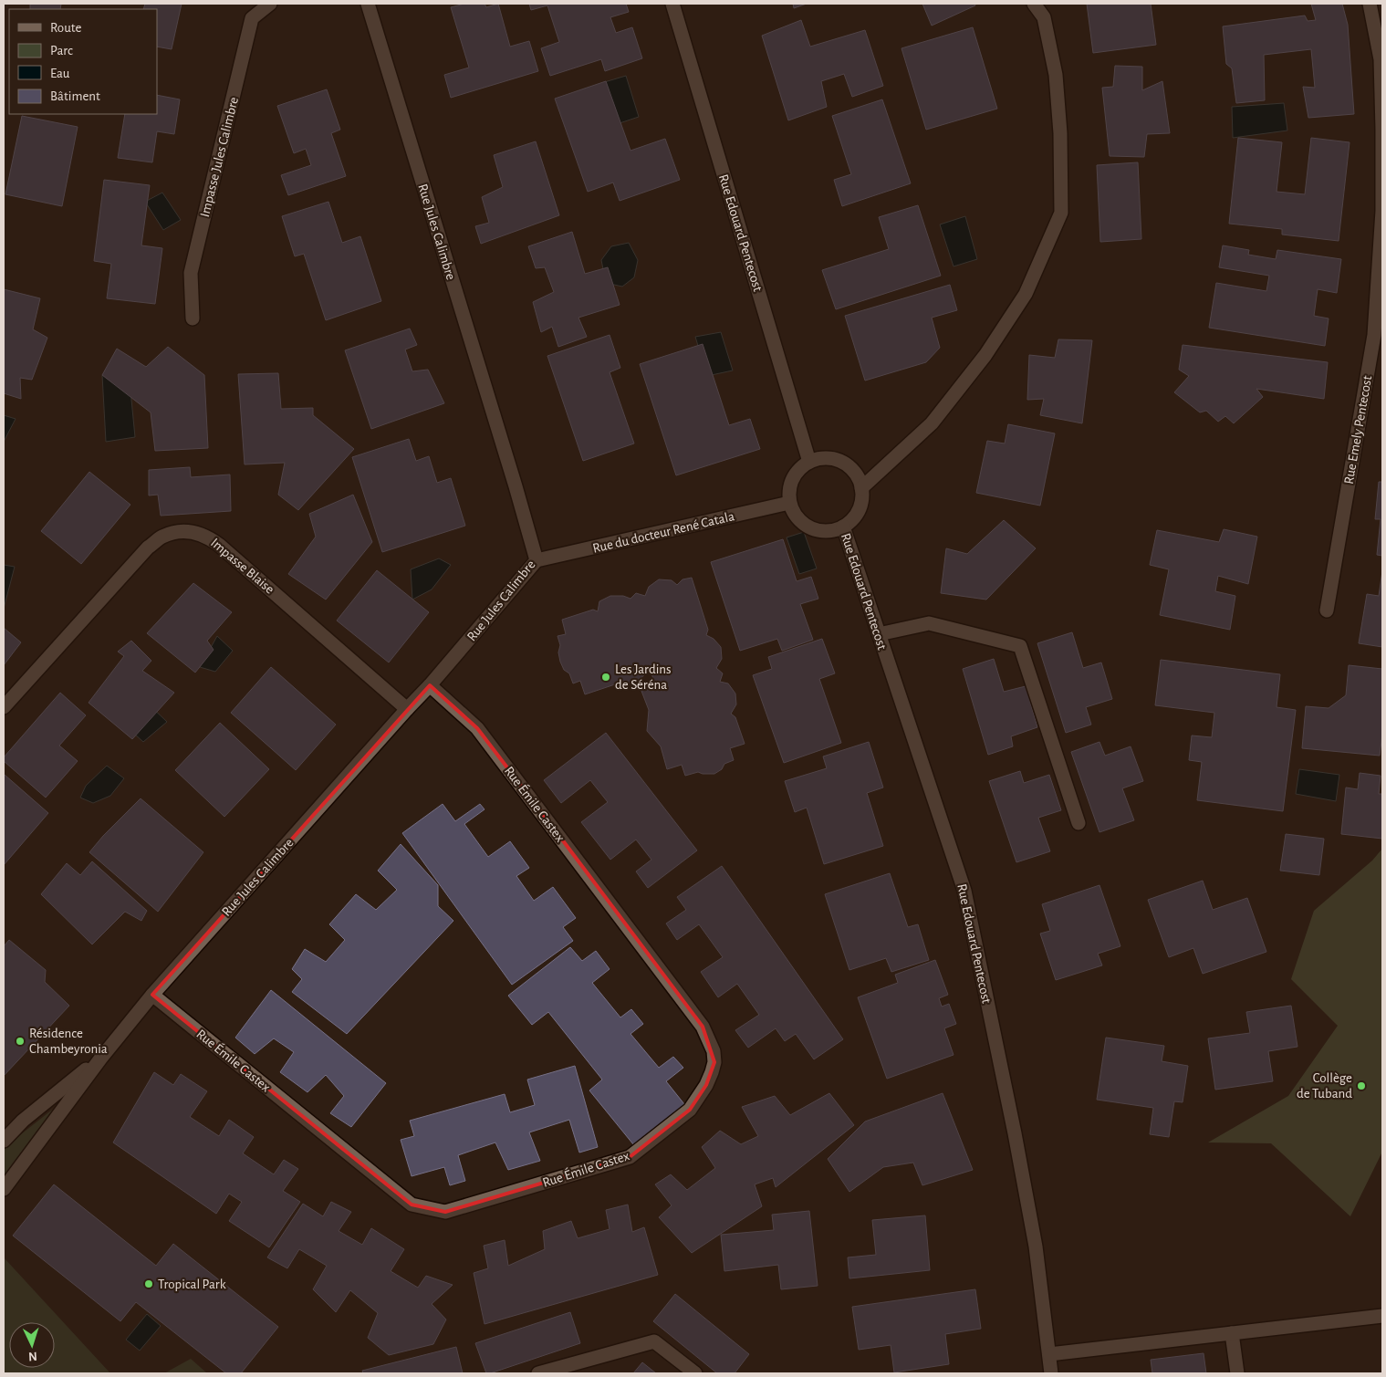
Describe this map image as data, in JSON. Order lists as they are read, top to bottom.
{
  "streets": {
    "street": [
      "Impasse Jules Calimbre",
      "Rue Jules Calimbre",
      "Rue Edouard Pentecost",
      "Rue Emely Pentecost",
      "Rue du docteur René Catala",
      "Impasse Blaise",
      "Rue Émile Castex"
    ]
  },
  "crossings": [
    ["Rue Jules Calimbre", "Rue du docteur René Catala"],
    ["Rue Jules Calimbre", "Impasse Blaise"],
    ["Rue Jules Calimbre", "Rue Émile Castex"],
    ["Rue Edouard Pentecost", "Rue du docteur René Catala"]
  ],
  "places": [
    "Les Jardins de Séréna",
    "Résidence Chambeyronia",
    "Collège de Tuband",
    "Tropical Park"
  ],
  "legend": [
    "Route",
    "Parc",
    "Eau",
    "Bâtiment"
  ],
  "north": "bottom"
}
